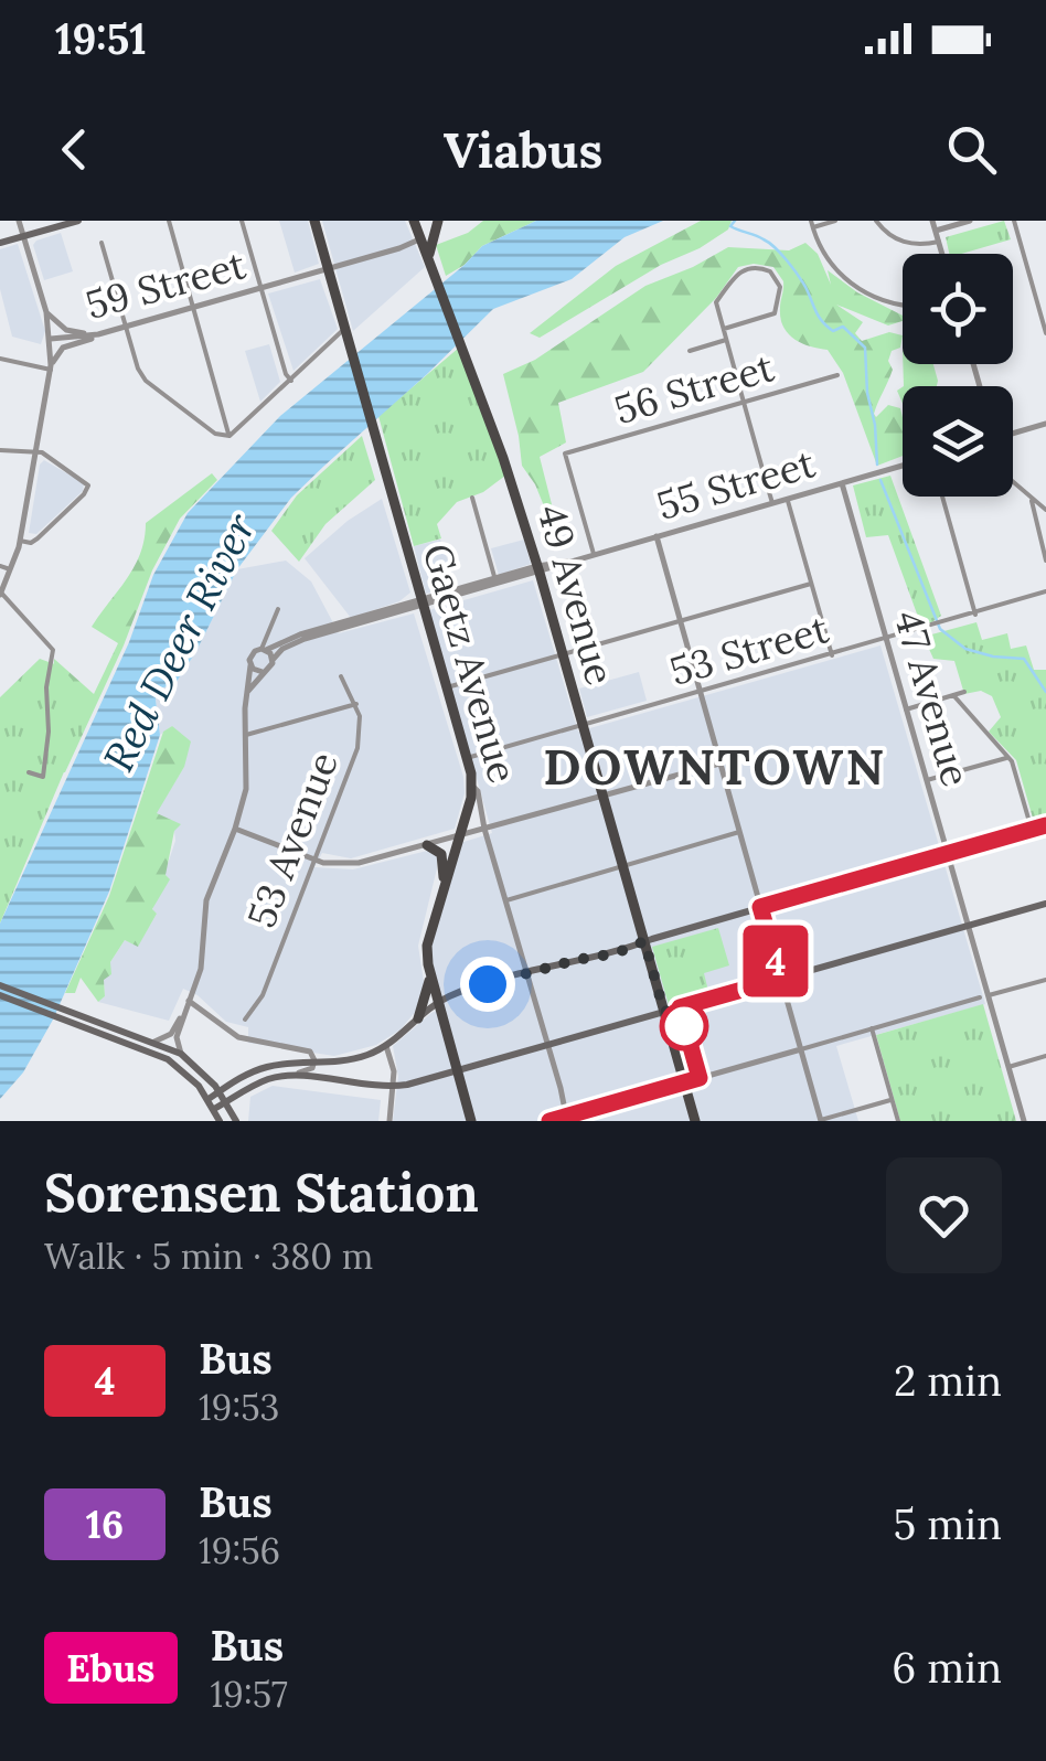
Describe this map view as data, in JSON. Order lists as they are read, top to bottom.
{
  "streets": {
    "main road": ["49 Avenue", "Gaetz Avenue"],
    "street": [
      "59 Street",
      "56 Street",
      "55 Street",
      "53 Street",
      "47 Avenue",
      "53 Avenue"
    ]
  },
  "crossings": [
    ["59 Street", "49 Avenue"],
    ["59 Street", "Gaetz Avenue"],
    ["56 Street", "55 Street"],
    ["55 Street", "49 Avenue"],
    ["55 Street", "Gaetz Avenue"],
    ["55 Street", "47 Avenue"],
    ["49 Avenue", "53 Street"],
    ["53 Street", "Gaetz Avenue"],
    ["53 Street", "47 Avenue"]
  ],
  "districts": ["DOWNTOWN"],
  "water": ["Red Deer River"],
  "lines": ["bus line 4"],
  "page": {
    "status": "19:51",
    "header": "Viabus",
    "on_map": "4",
    "heading": ["Sorensen Station", "Walk · 5 min · 380 m"],
    "list": [
      {
        "mark": "4",
        "name": "Bus",
        "note": "19:53",
        "value": "2 min"
      },
      {
        "mark": "16",
        "name": "Bus",
        "note": "19:56",
        "value": "5 min"
      },
      {
        "mark": "Ebus",
        "name": "Bus",
        "note": "19:57",
        "value": "6 min"
      }
    ]
  }
}
